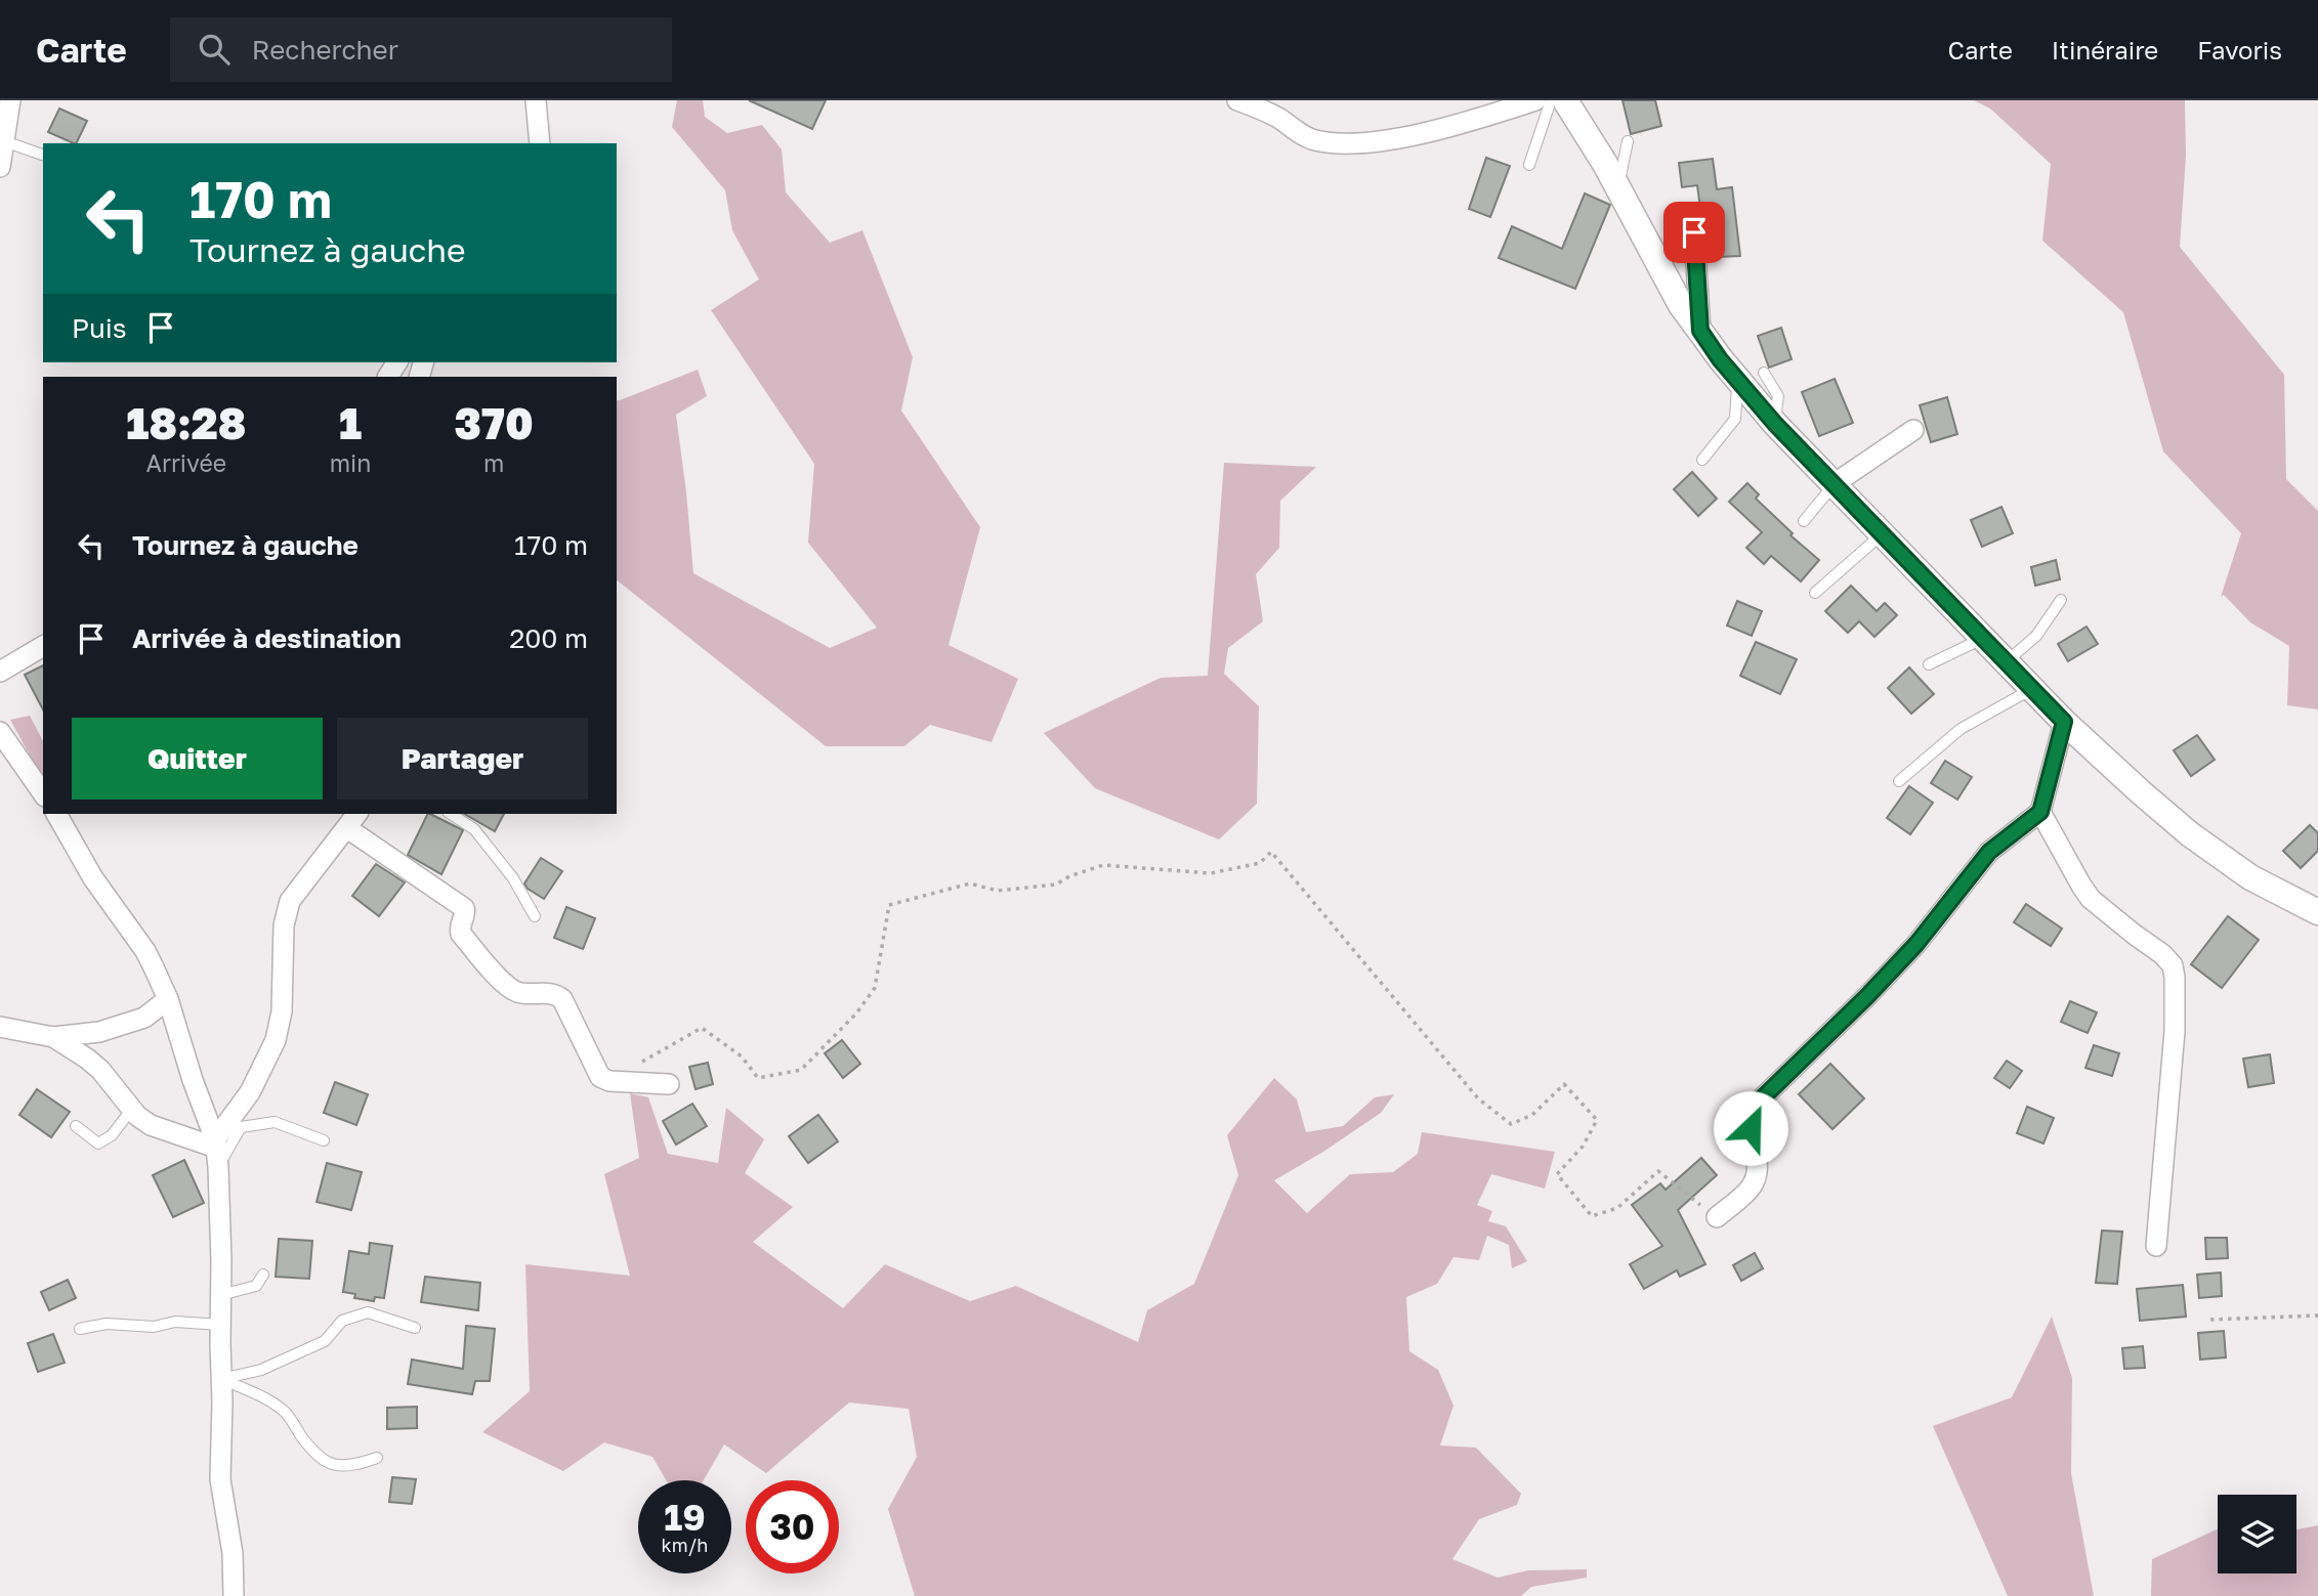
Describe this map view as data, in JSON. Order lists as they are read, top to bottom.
{
  "page": {
    "header": "Carte",
    "search": "Rechercher",
    "nav": ["Carte", "Itinéraire", "Favoris"],
    "turn": ["170 m", "Tournez à gauche"],
    "then": "Puis",
    "eta": [
      "18:28",
      "Arrivée",
      "1",
      "min",
      "370",
      "m"
    ],
    "list": [
      {
        "name": "Tournez à gauche",
        "value": "170 m"
      },
      {
        "name": "Arrivée à destination",
        "value": "200 m"
      }
    ],
    "buttons": ["Quitter", "Partager"],
    "speed": "19 km/h",
    "limit": "30"
  }
}
